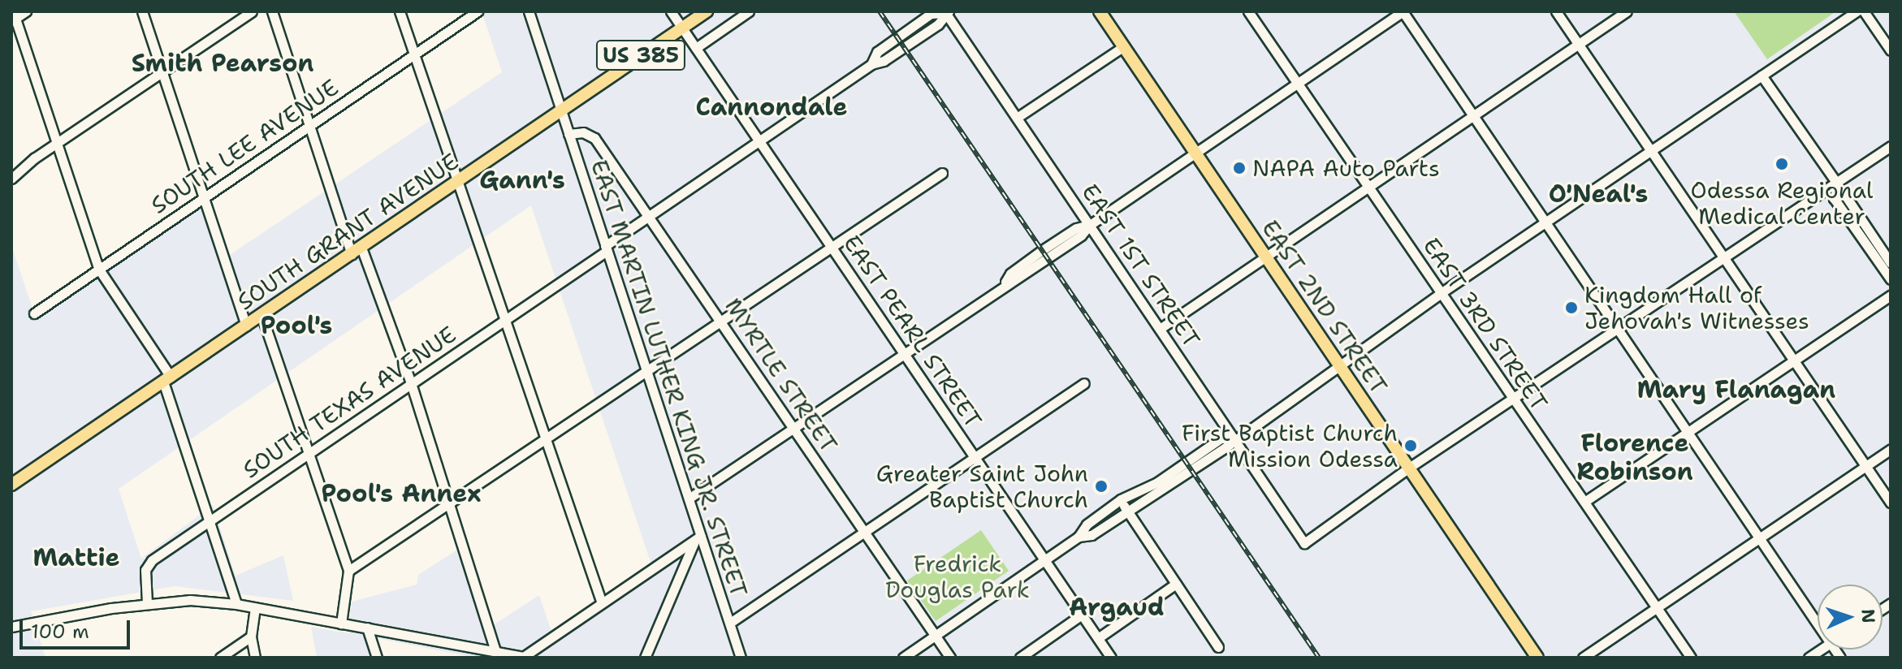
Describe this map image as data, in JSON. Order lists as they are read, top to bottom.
{
  "streets": {
    "main road": ["US 385", "SOUTH GRANT AVENUE", "EAST 2ND STREET"],
    "street": [
      "SOUTH LEE AVENUE",
      "EAST 1ST STREET",
      "EAST 3RD STREET",
      "EAST PEARL STREET",
      "MYRTLE STREET",
      "EAST MARTIN LUTHER KING JR. STREET",
      "SOUTH TEXAS AVENUE"
    ]
  },
  "crossings": [
    ["SOUTH GRANT AVENUE", "EAST PEARL STREET"],
    ["SOUTH GRANT AVENUE", "EAST MARTIN LUTHER KING JR. STREET"],
    ["EAST 1ST STREET", "EAST 2ND STREET"],
    ["EAST 1ST STREET", "SOUTH TEXAS AVENUE"],
    ["EAST PEARL STREET", "SOUTH TEXAS AVENUE"],
    ["MYRTLE STREET", "EAST MARTIN LUTHER KING JR. STREET"],
    ["MYRTLE STREET", "SOUTH TEXAS AVENUE"],
    ["EAST MARTIN LUTHER KING JR. STREET", "SOUTH TEXAS AVENUE"]
  ],
  "districts": [
    "Smith Pearson",
    "Cannondale",
    "Gann's",
    "O'Neal's",
    "Pool's",
    "Mary Flanagan",
    "Florence Robinson",
    "Pool's Annex",
    "Mattie",
    "Argaud"
  ],
  "parks": ["Fredrick Douglas Park"],
  "places": [
    "Odessa Regional Medical Center",
    "NAPA Auto Parts",
    "Kingdom Hall of Jehovah's Witnesses",
    "First Baptist Church Mission Odessa",
    "Greater Saint John Baptist Church"
  ],
  "scale_bar": "100 m",
  "north": "right"
}
